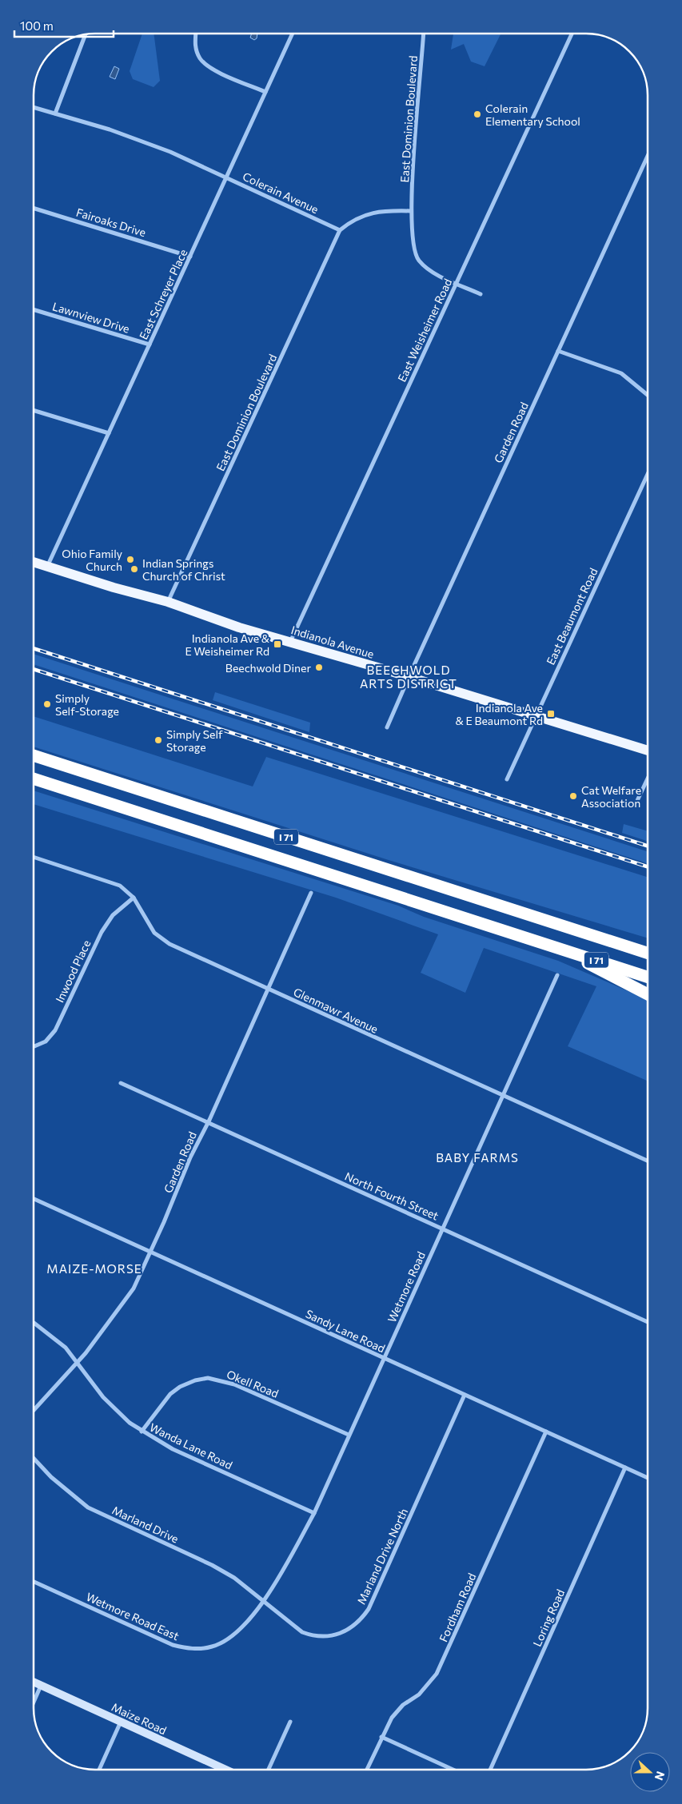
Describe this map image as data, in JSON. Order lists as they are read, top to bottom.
{
  "streets": {
    "highway": ["I 71"],
    "main road": ["Indianola Avenue"],
    "street": [
      "East Dominion Boulevard",
      "Colerain Avenue",
      "Fairoaks Drive",
      "East Schreyer Place",
      "Lawnview Drive",
      "East Weisheimer Road",
      "Garden Road",
      "East Beaumont Road",
      "Inwood Place",
      "Glenmawr Avenue",
      "North Fourth Street",
      "Wetmore Road",
      "Sandy Lane Road",
      "Okell Road",
      "Wanda Lane Road",
      "Marland Drive",
      "Marland Drive North",
      "Fordham Road",
      "Wetmore Road East",
      "Loring Road",
      "Maize Road"
    ]
  },
  "crossings": [
    ["East Dominion Boulevard", "Colerain Avenue"],
    ["East Dominion Boulevard", "Indianola Avenue"],
    ["Colerain Avenue", "East Schreyer Place"],
    ["Fairoaks Drive", "East Schreyer Place"],
    ["East Schreyer Place", "Lawnview Drive"],
    ["East Schreyer Place", "Indianola Avenue"],
    ["East Weisheimer Road", "Indianola Avenue"],
    ["Garden Road", "Indianola Avenue"],
    ["Garden Road", "Glenmawr Avenue"],
    ["Garden Road", "North Fourth Street"],
    ["Garden Road", "Sandy Lane Road"],
    ["Garden Road", "Wanda Lane Road"],
    ["East Beaumont Road", "Indianola Avenue"],
    ["Inwood Place", "Glenmawr Avenue"],
    ["Glenmawr Avenue", "Wetmore Road"],
    ["North Fourth Street", "Wetmore Road"],
    ["Wetmore Road", "Sandy Lane Road"],
    ["Wetmore Road", "Okell Road"],
    ["Wetmore Road", "Wanda Lane Road"],
    ["Wetmore Road", "Marland Drive"],
    ["Wetmore Road", "Marland Drive North"],
    ["Wetmore Road", "Wetmore Road East"],
    ["Sandy Lane Road", "Marland Drive North"],
    ["Sandy Lane Road", "Fordham Road"],
    ["Sandy Lane Road", "Loring Road"],
    ["Okell Road", "Wanda Lane Road"],
    ["Marland Drive", "Marland Drive North"],
    ["Marland Drive", "Wetmore Road East"],
    ["Marland Drive North", "Wetmore Road East"]
  ],
  "districts": ["BEECHWOLD ARTS DISTRICT", "BABY FARMS", "MAIZE-MORSE"],
  "places": {
    "other": [
      "Colerain Elementary School",
      "Ohio Family Church",
      "Indian Springs Church of Christ",
      "Beechwold Diner",
      "Simply Self-Storage",
      "Simply Self Storage",
      "Cat Welfare Association"
    ],
    "transit": ["Indianola Ave & E Weisheimer Rd", "Indianola Ave & E Beaumont Rd"]
  },
  "scale_bar": "100 m",
  "north": "right"
}
